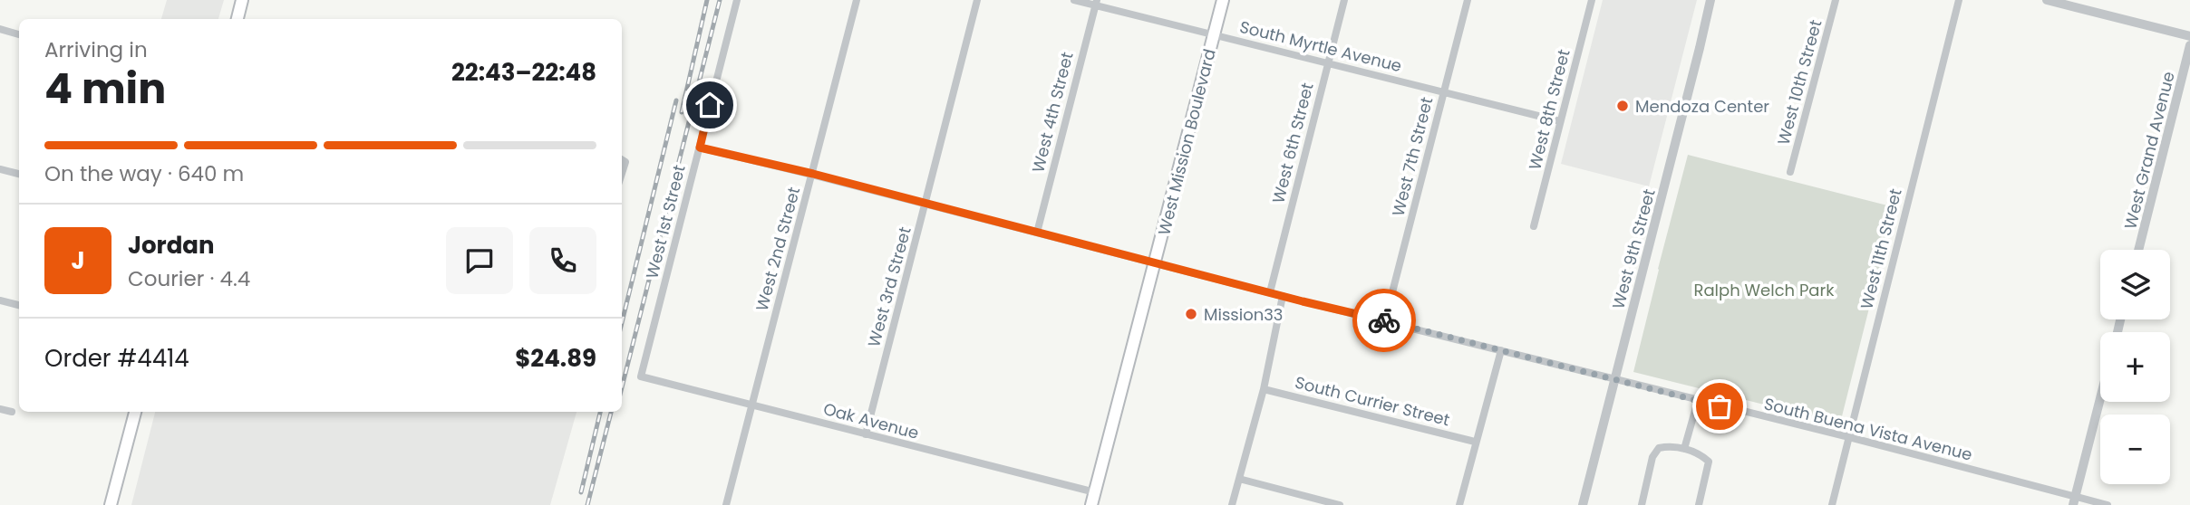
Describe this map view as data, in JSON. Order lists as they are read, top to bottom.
{
  "streets": {
    "main road": ["West Mission Boulevard"],
    "street": [
      "South Myrtle Avenue",
      "West 10th Street",
      "West 8th Street",
      "West 4th Street",
      "West 6th Street",
      "West Grand Avenue",
      "West 7th Street",
      "West 1st Street",
      "West 2nd Street",
      "West 9th Street",
      "West 11th Street",
      "West 3rd Street",
      "South Currier Street",
      "Oak Avenue",
      "South Buena Vista Avenue"
    ]
  },
  "crossings": [
    ["South Myrtle Avenue", "West 8th Street"],
    ["South Myrtle Avenue", "West 4th Street"],
    ["South Myrtle Avenue", "West Mission Boulevard"],
    ["South Myrtle Avenue", "West 6th Street"],
    ["South Myrtle Avenue", "West 7th Street"],
    ["West 4th Street", "South Buena Vista Avenue"],
    ["West Mission Boulevard", "Oak Avenue"],
    ["West Mission Boulevard", "South Buena Vista Avenue"],
    ["West 6th Street", "South Buena Vista Avenue"],
    ["West 7th Street", "South Buena Vista Avenue"],
    ["West 1st Street", "Oak Avenue"],
    ["West 1st Street", "South Buena Vista Avenue"],
    ["West 2nd Street", "Oak Avenue"],
    ["West 2nd Street", "South Buena Vista Avenue"],
    ["West 9th Street", "South Buena Vista Avenue"],
    ["West 11th Street", "South Buena Vista Avenue"],
    ["West 3rd Street", "Oak Avenue"],
    ["West 3rd Street", "South Buena Vista Avenue"]
  ],
  "parks": ["Ralph Welch Park"],
  "places": ["Mendoza Center", "Mission33"],
  "page": {
    "heading": ["4 min", "Arriving in", "22:43–22:48"],
    "panel": [
      "Jordan",
      "Courier · 4.4",
      "Order #4414",
      "$24.89"
    ],
    "bar": "On the way · 640 m",
    "round": "J",
    "map_buttons": ["+", "−"]
  }
}
